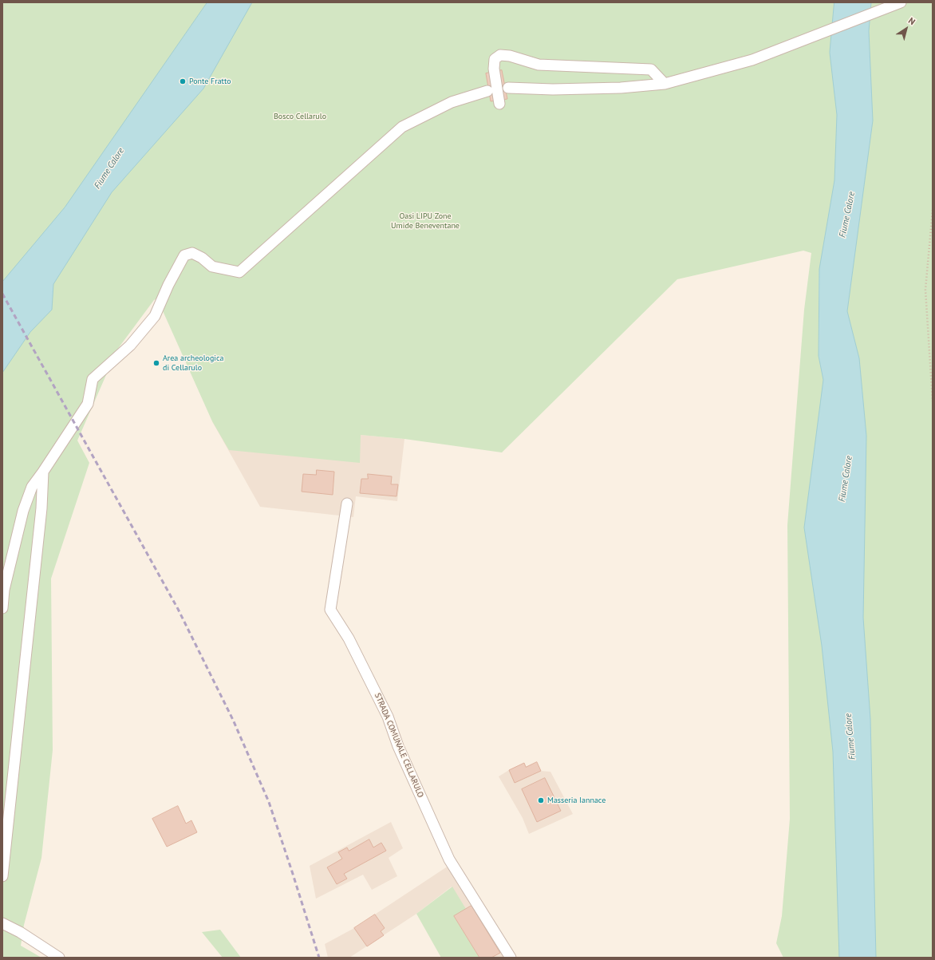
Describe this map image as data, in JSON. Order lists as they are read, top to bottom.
{
  "streets": {
    "street": ["STRADA COMUNALE CELLARULO"]
  },
  "water": ["Fiume Calore"],
  "parks": ["Bosco Cellarulo", "Oasi LIPU Zone Umide Beneventane"],
  "places": ["Ponte Fratto", "Area archeologica di Cellarulo", "Masseria Iannace"],
  "north": "top right"
}
